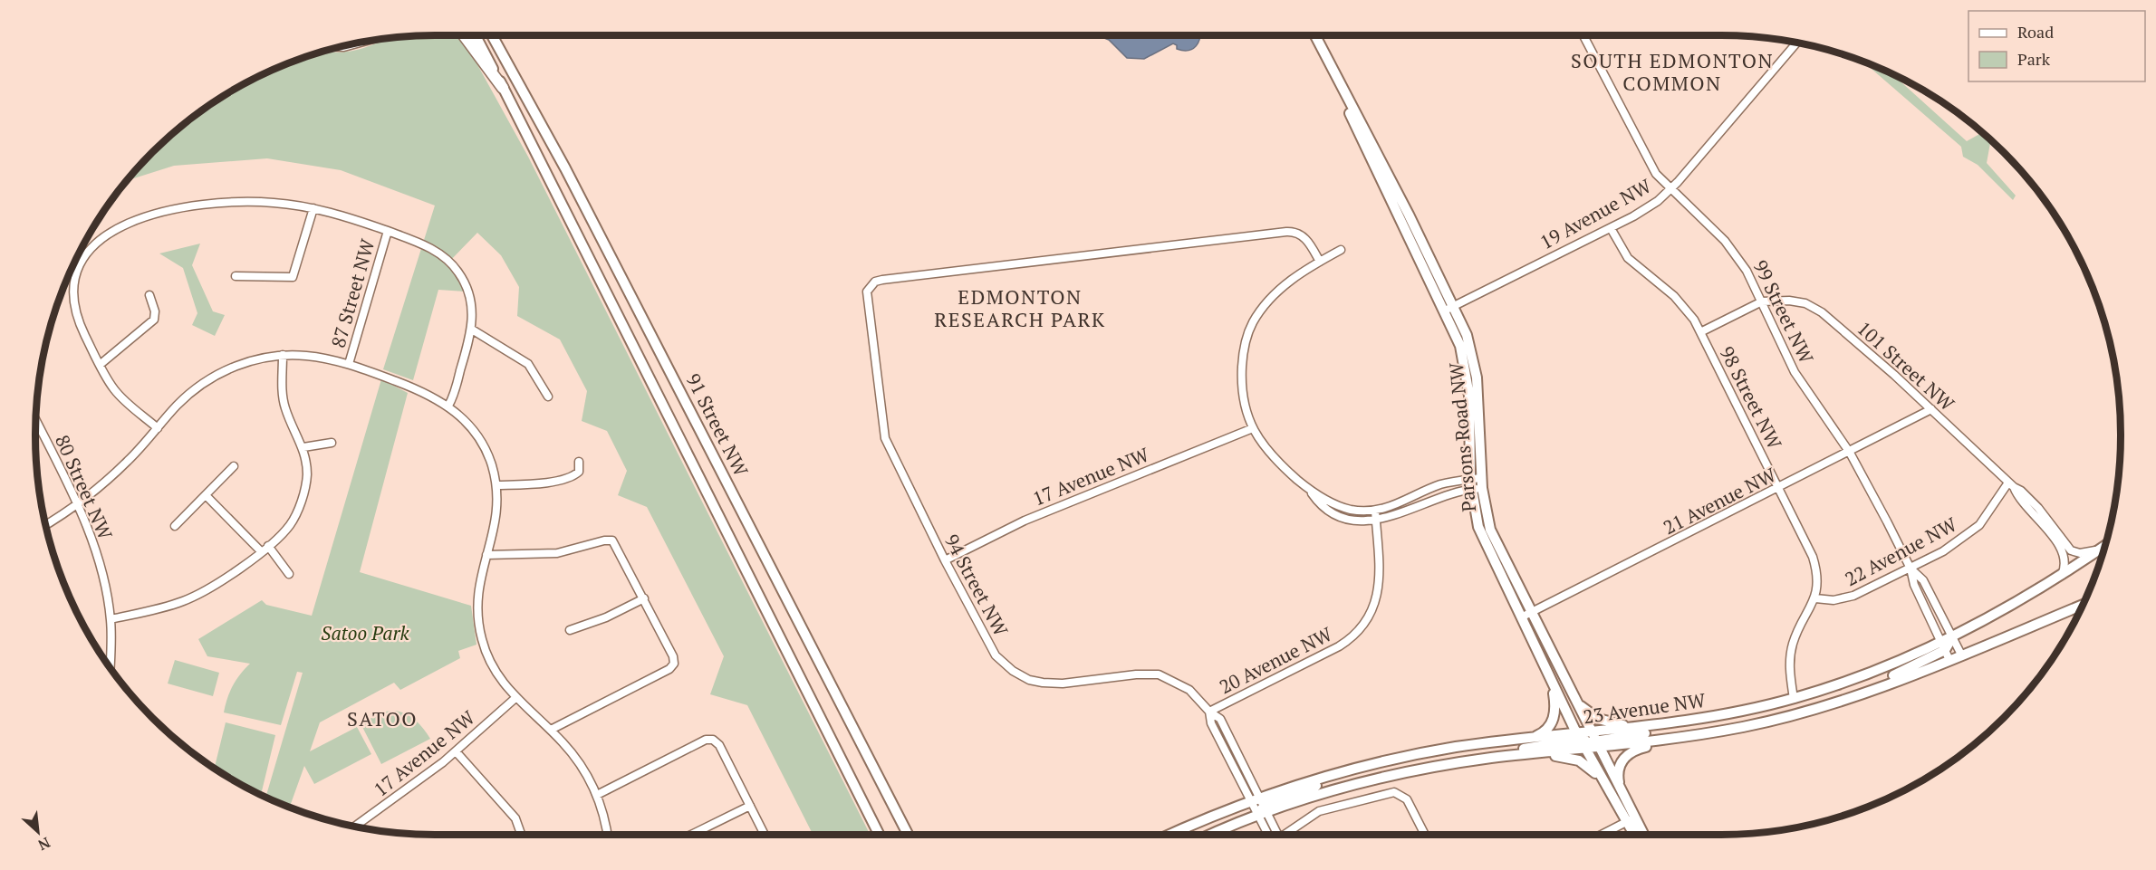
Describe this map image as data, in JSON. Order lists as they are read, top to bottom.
{
  "streets": {
    "main road": ["91 Street NW", "Parsons Road NW", "23 Avenue NW"],
    "street": [
      "19 Avenue NW",
      "87 Street NW",
      "99 Street NW",
      "101 Street NW",
      "98 Street NW",
      "17 Avenue NW",
      "80 Street NW",
      "21 Avenue NW",
      "22 Avenue NW",
      "94 Street NW",
      "20 Avenue NW"
    ]
  },
  "crossings": [
    ["19 Avenue NW", "99 Street NW"],
    ["19 Avenue NW", "98 Street NW"],
    ["19 Avenue NW", "Parsons Road NW"],
    ["99 Street NW", "101 Street NW"],
    ["99 Street NW", "21 Avenue NW"],
    ["99 Street NW", "22 Avenue NW"],
    ["99 Street NW", "23 Avenue NW"],
    ["101 Street NW", "21 Avenue NW"],
    ["101 Street NW", "22 Avenue NW"],
    ["98 Street NW", "21 Avenue NW"],
    ["98 Street NW", "22 Avenue NW"],
    ["98 Street NW", "23 Avenue NW"],
    ["Parsons Road NW", "21 Avenue NW"],
    ["Parsons Road NW", "23 Avenue NW"],
    ["17 Avenue NW", "94 Street NW"],
    ["94 Street NW", "20 Avenue NW"],
    ["94 Street NW", "23 Avenue NW"]
  ],
  "districts": ["SOUTH EDMONTON COMMON", "EDMONTON RESEARCH PARK", "SATOO"],
  "parks": ["Satoo Park"],
  "legend": ["Road", "Park"],
  "north": "bottom right"
}
